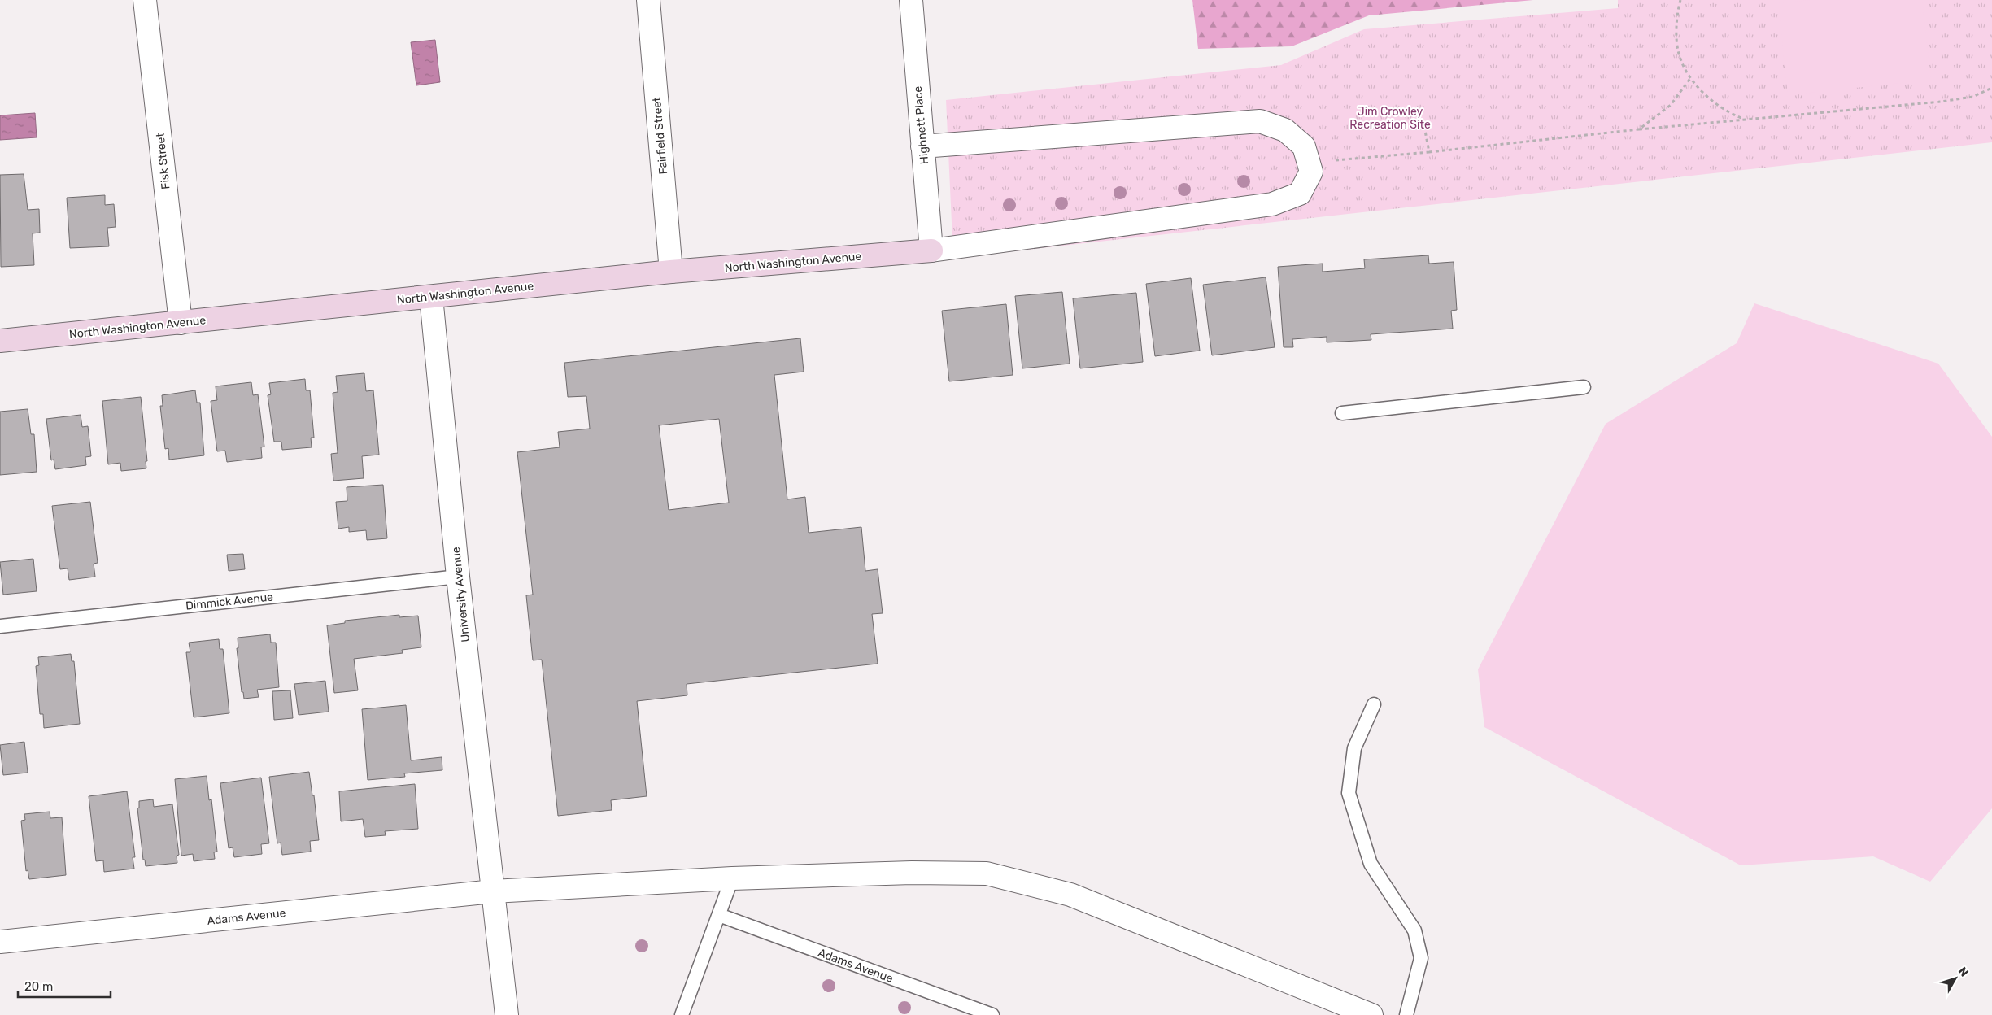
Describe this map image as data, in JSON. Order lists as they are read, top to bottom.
{
  "streets": {
    "street": [
      "Highnett Place",
      "Fairfield Street",
      "Fisk Street",
      "North Washington Avenue",
      "University Avenue",
      "Adams Avenue"
    ],
    "lane": ["Dimmick Avenue"]
  },
  "crossings": [
    ["Highnett Place", "North Washington Avenue"],
    ["Fairfield Street", "North Washington Avenue"],
    ["Fisk Street", "North Washington Avenue"],
    ["North Washington Avenue", "University Avenue"],
    ["University Avenue", "Dimmick Avenue"],
    ["University Avenue", "Adams Avenue"]
  ],
  "parks": ["Jim Crowley Recreation Site"],
  "scale_bar": "20 m",
  "north": "top right"
}
